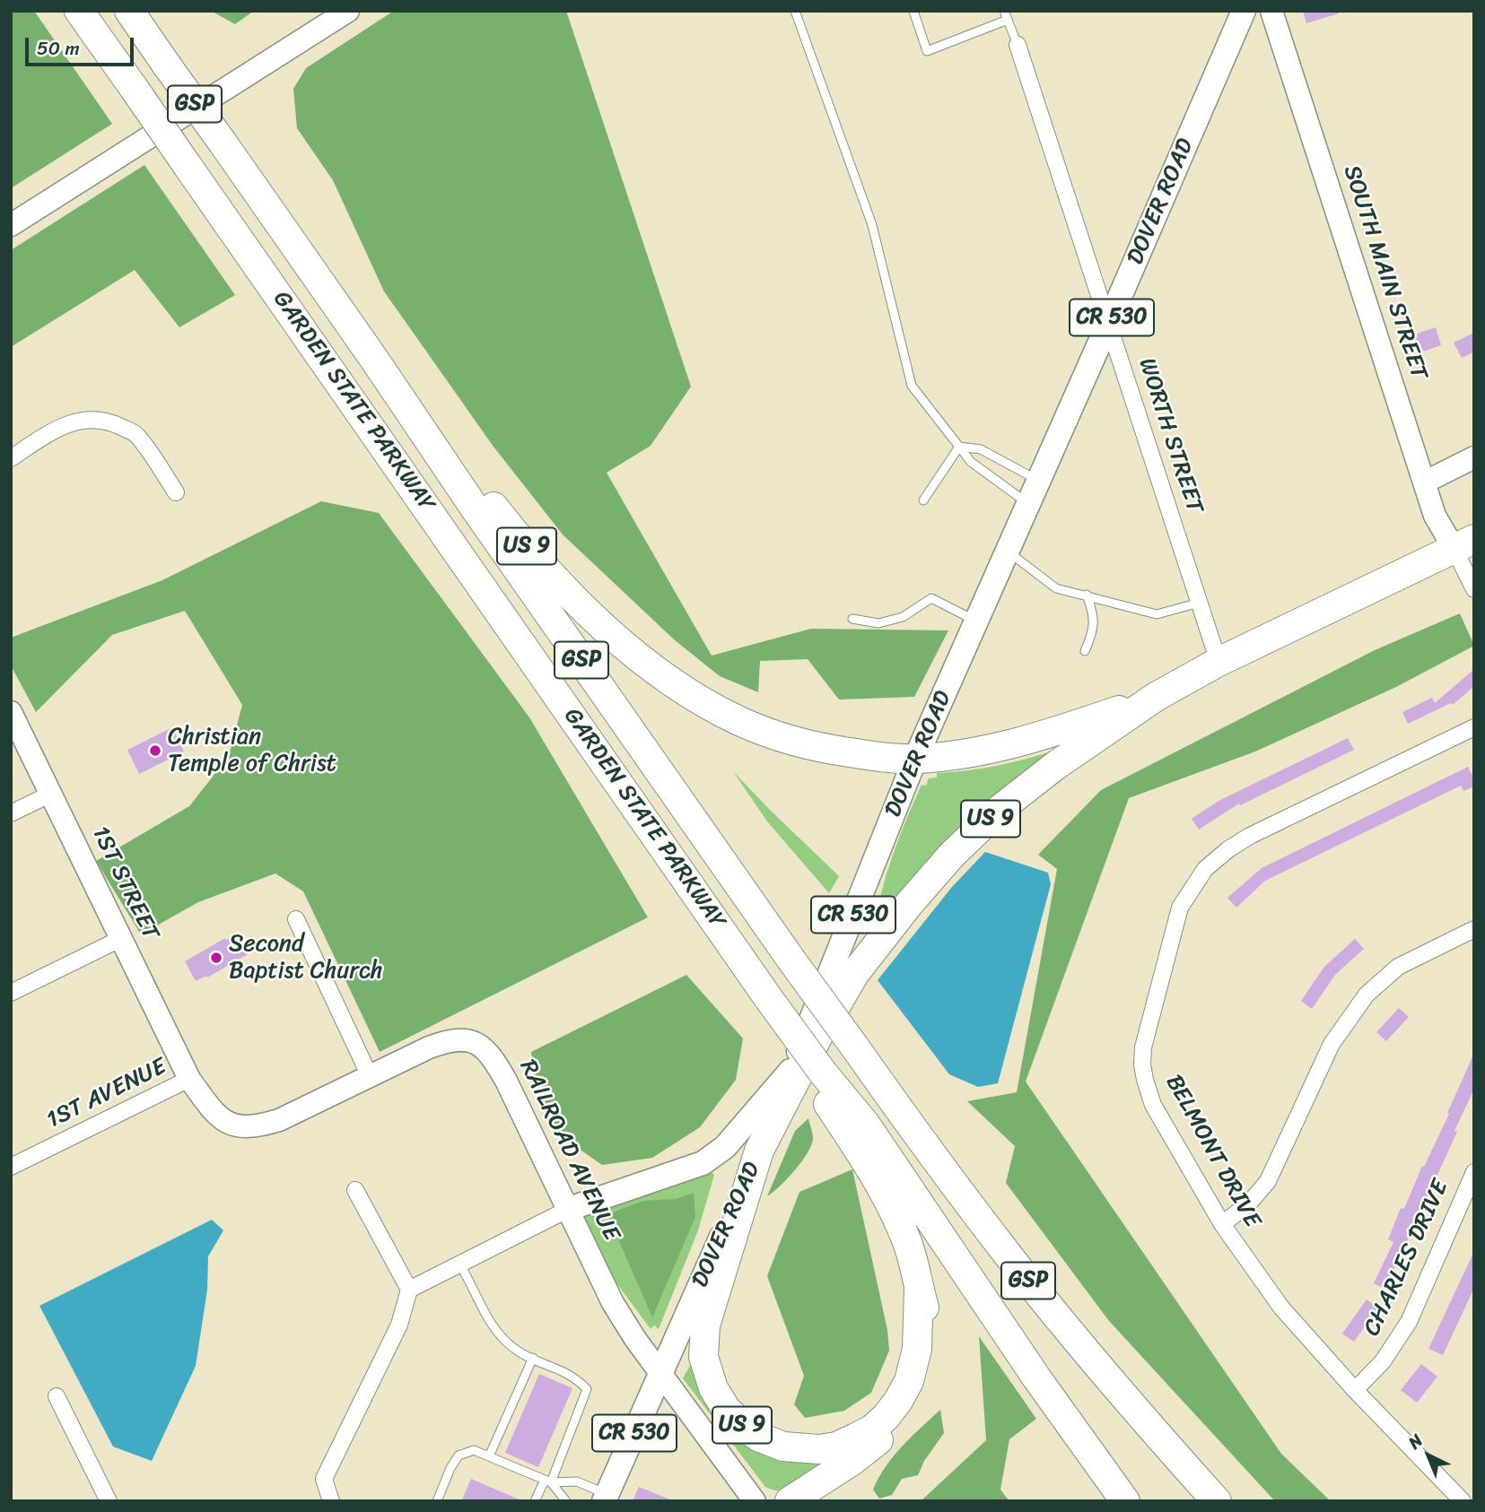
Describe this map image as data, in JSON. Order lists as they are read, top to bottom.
{
  "streets": {
    "highway": ["GSP", "GARDEN STATE PARKWAY", "US 9"],
    "main road": ["DOVER ROAD", "CR 530"],
    "street": [
      "SOUTH MAIN STREET",
      "WORTH STREET",
      "1ST STREET",
      "1ST AVENUE",
      "RAILROAD AVENUE",
      "BELMONT DRIVE",
      "CHARLES DRIVE"
    ]
  },
  "crossings": [
    ["DOVER ROAD", "WORTH STREET"],
    ["DOVER ROAD", "US 9"],
    ["DOVER ROAD", "RAILROAD AVENUE"],
    ["SOUTH MAIN STREET", "US 9"],
    ["GARDEN STATE PARKWAY", "US 9"],
    ["WORTH STREET", "US 9"],
    ["1ST STREET", "1ST AVENUE"],
    ["1ST STREET", "RAILROAD AVENUE"],
    ["1ST AVENUE", "RAILROAD AVENUE"],
    ["BELMONT DRIVE", "CHARLES DRIVE"]
  ],
  "places": ["Christian Temple of Christ", "Second Baptist Church"],
  "scale_bar": "50 m",
  "north": "top left"
}
